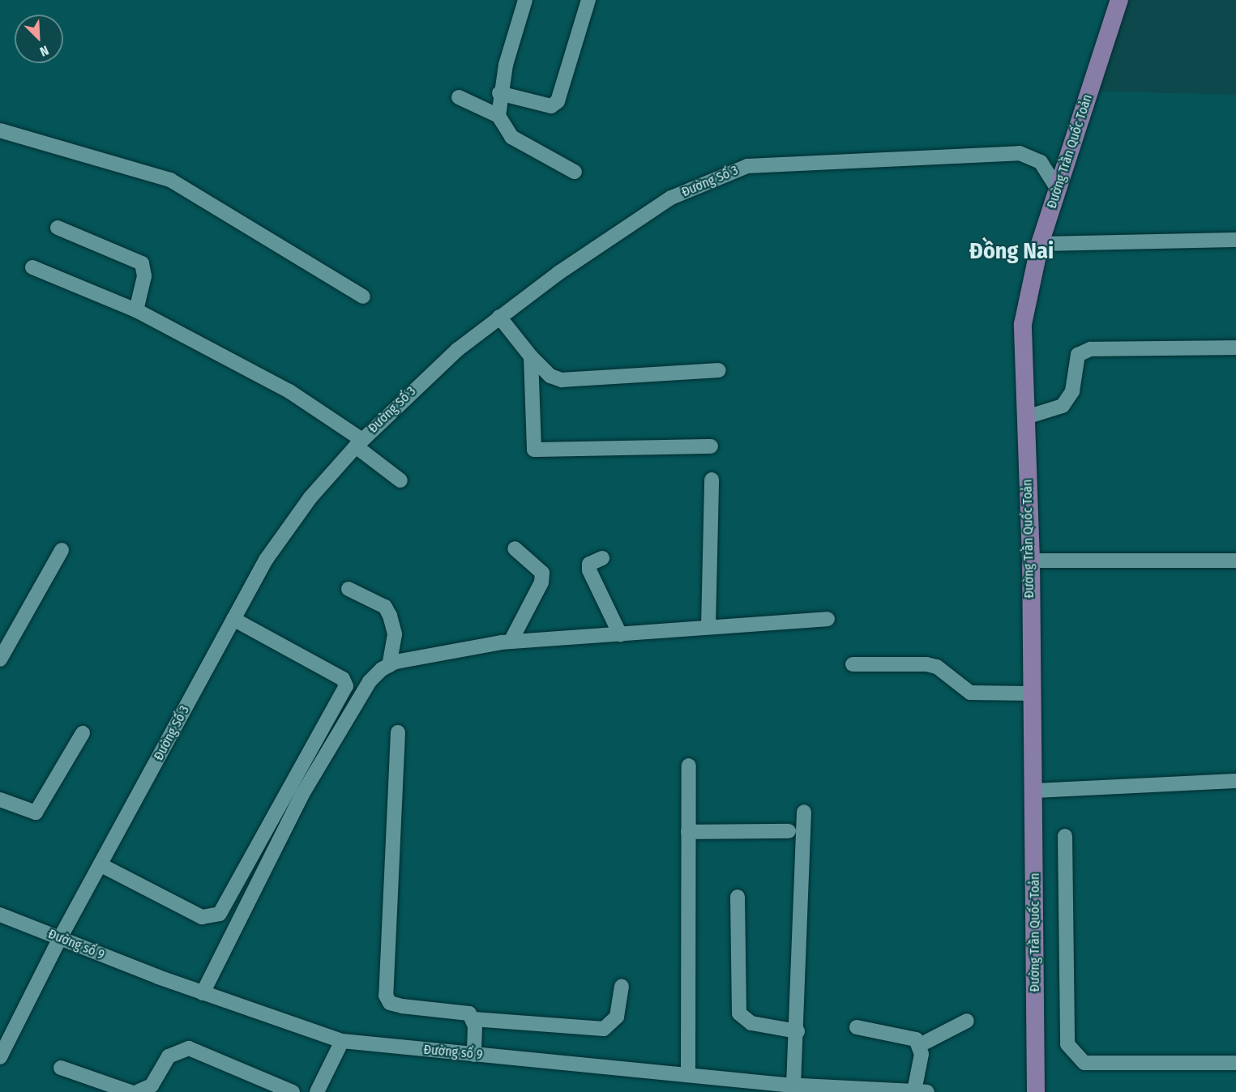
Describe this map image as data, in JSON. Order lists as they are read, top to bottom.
{
  "streets": {
    "main road": ["Đường Trần Quốc Toản"],
    "street": ["Đường Số 3", "Đường số 9"]
  },
  "crossings": [
    ["Đường Trần Quốc Toản", "Đường Số 3"],
    ["Đường Số 3", "Đường số 9"]
  ],
  "districts": ["Đồng Nai"],
  "north": "bottom right"
}
